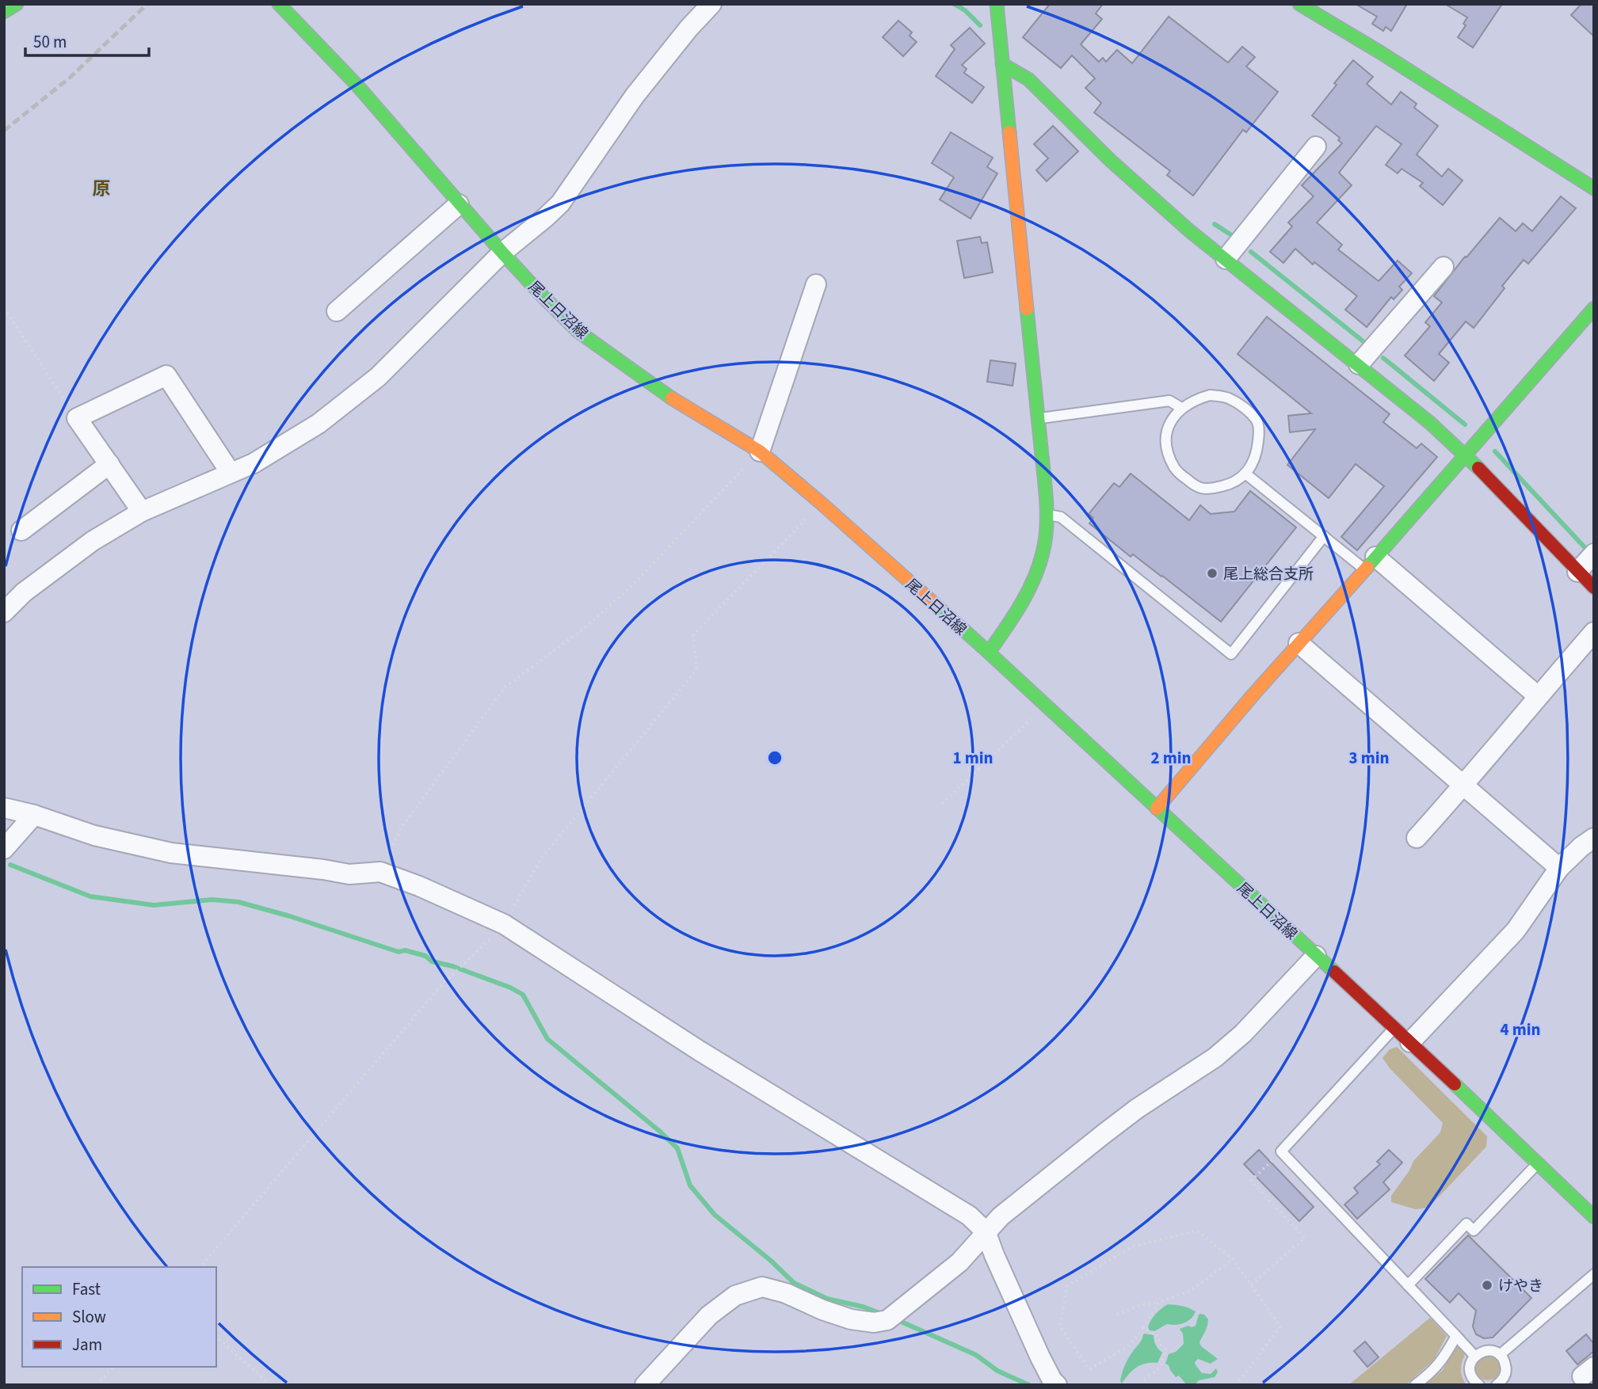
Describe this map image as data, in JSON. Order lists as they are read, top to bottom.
{
  "streets": {
    "street": ["尾上日沼線"]
  },
  "districts": ["原"],
  "places": ["尾上総合支所", "けやき"],
  "legend": ["Fast", "Slow", "Jam"],
  "scale_bar": "50 m",
  "rings": [
    "1 min",
    "2 min",
    "3 min",
    "4 min"
  ]
}
